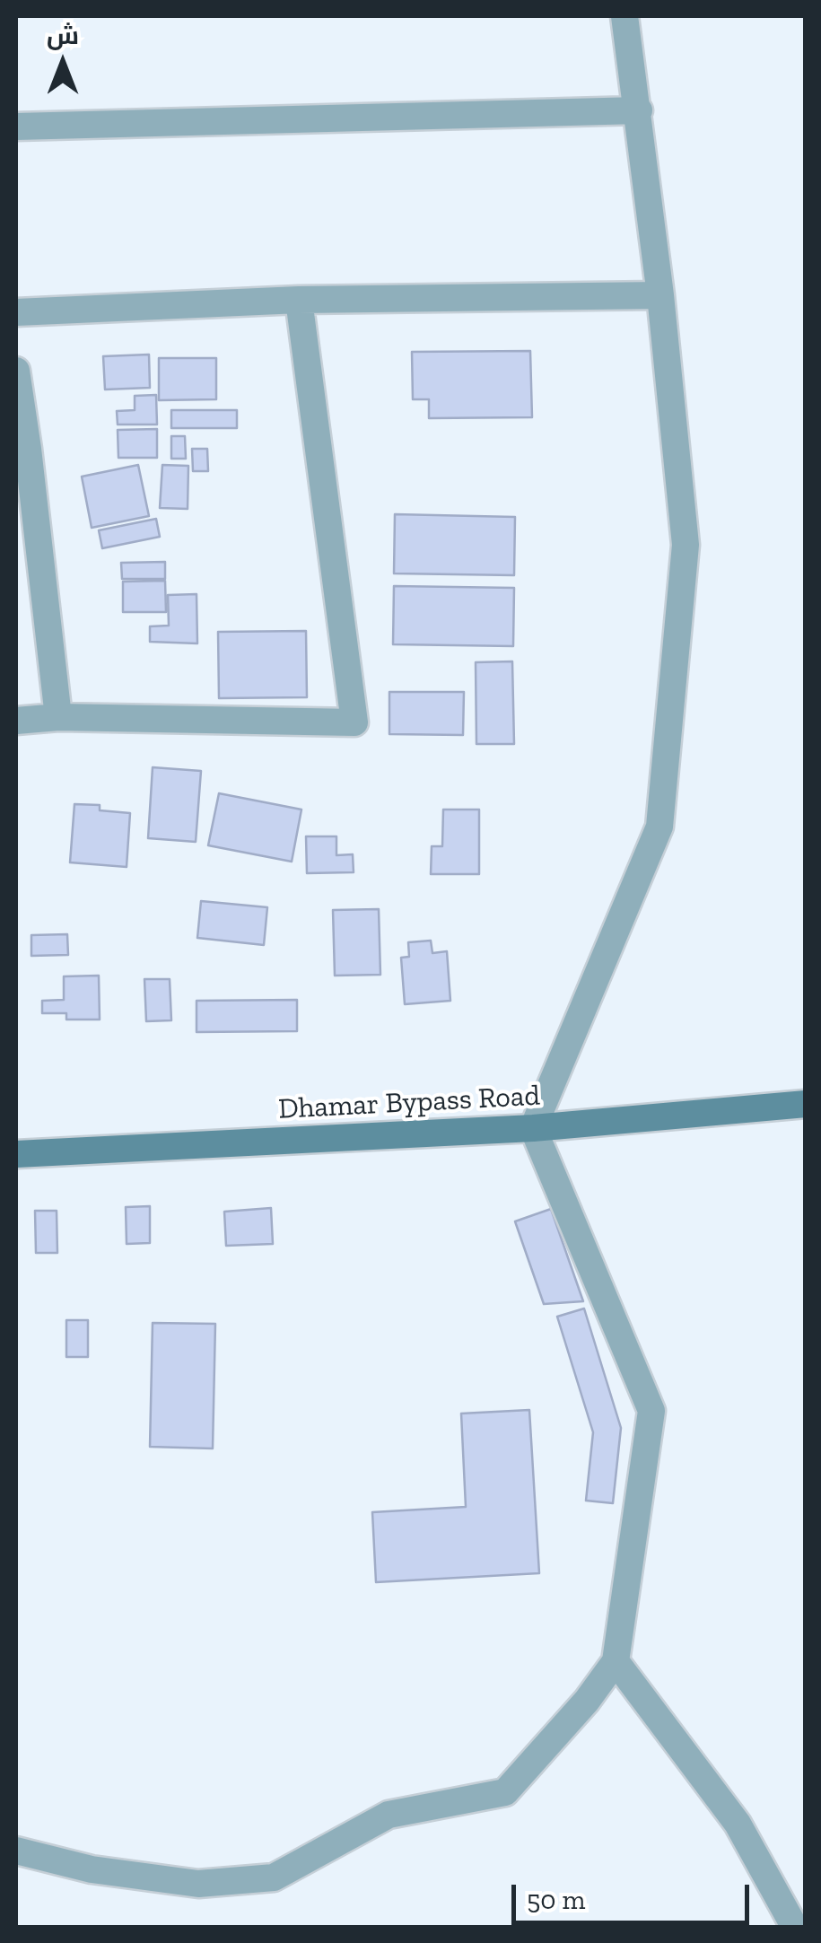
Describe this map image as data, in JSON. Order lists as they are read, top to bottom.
{
  "streets": {
    "main road": ["Dhamar Bypass Road"]
  },
  "scale_bar": "50 m",
  "north": "top"
}
